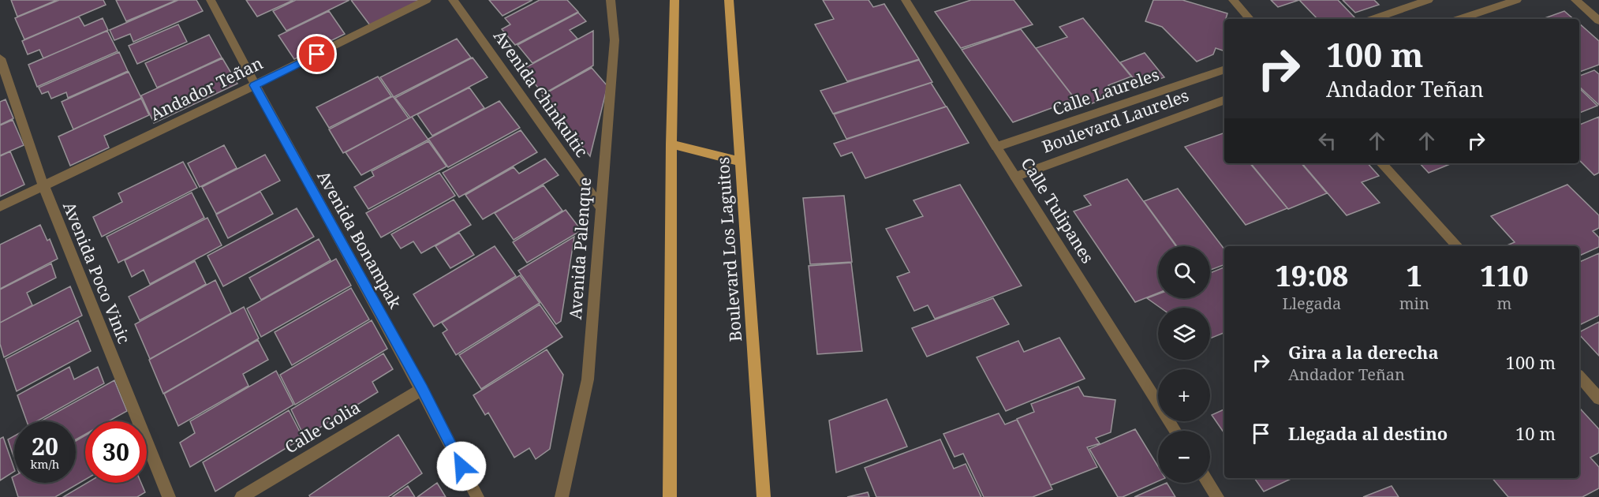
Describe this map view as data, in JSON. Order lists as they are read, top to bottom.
{
  "streets": {
    "main road": ["Boulevard Los Laguitos"],
    "street": [
      "Andador Teñan",
      "Calle Laureles",
      "Avenida Chinkultic",
      "Boulevard Laureles",
      "Calle Tulipanes",
      "Avenida Bonampak",
      "Avenida Palenque",
      "Avenida Poco Vinic",
      "Calle Golia"
    ]
  },
  "crossings": [
    ["Andador Teñan", "Avenida Bonampak"],
    ["Andador Teñan", "Avenida Poco Vinic"],
    ["Calle Laureles", "Calle Tulipanes"],
    ["Avenida Chinkultic", "Avenida Palenque"],
    ["Boulevard Laureles", "Calle Tulipanes"],
    ["Avenida Bonampak", "Calle Golia"]
  ],
  "page": {
    "turn": ["100 m", "Andador Teñan"],
    "map_buttons": ["+", "−"],
    "eta": [
      "19:08",
      "Llegada",
      "1",
      "min",
      "110",
      "m"
    ],
    "list": [
      {
        "name": "Gira a la derecha",
        "note": "Andador Teñan",
        "value": "100 m"
      },
      {
        "name": "Llegada al destino",
        "value": "10 m"
      }
    ],
    "speed": "20 km/h",
    "limit": "30"
  }
}
